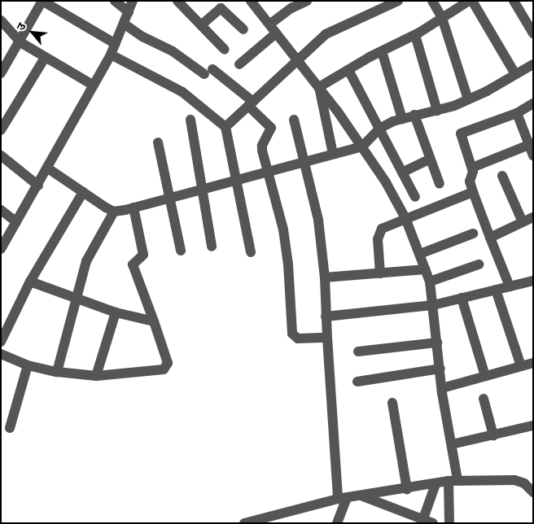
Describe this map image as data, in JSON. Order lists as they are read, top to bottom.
{
  "north": "top left"
}
